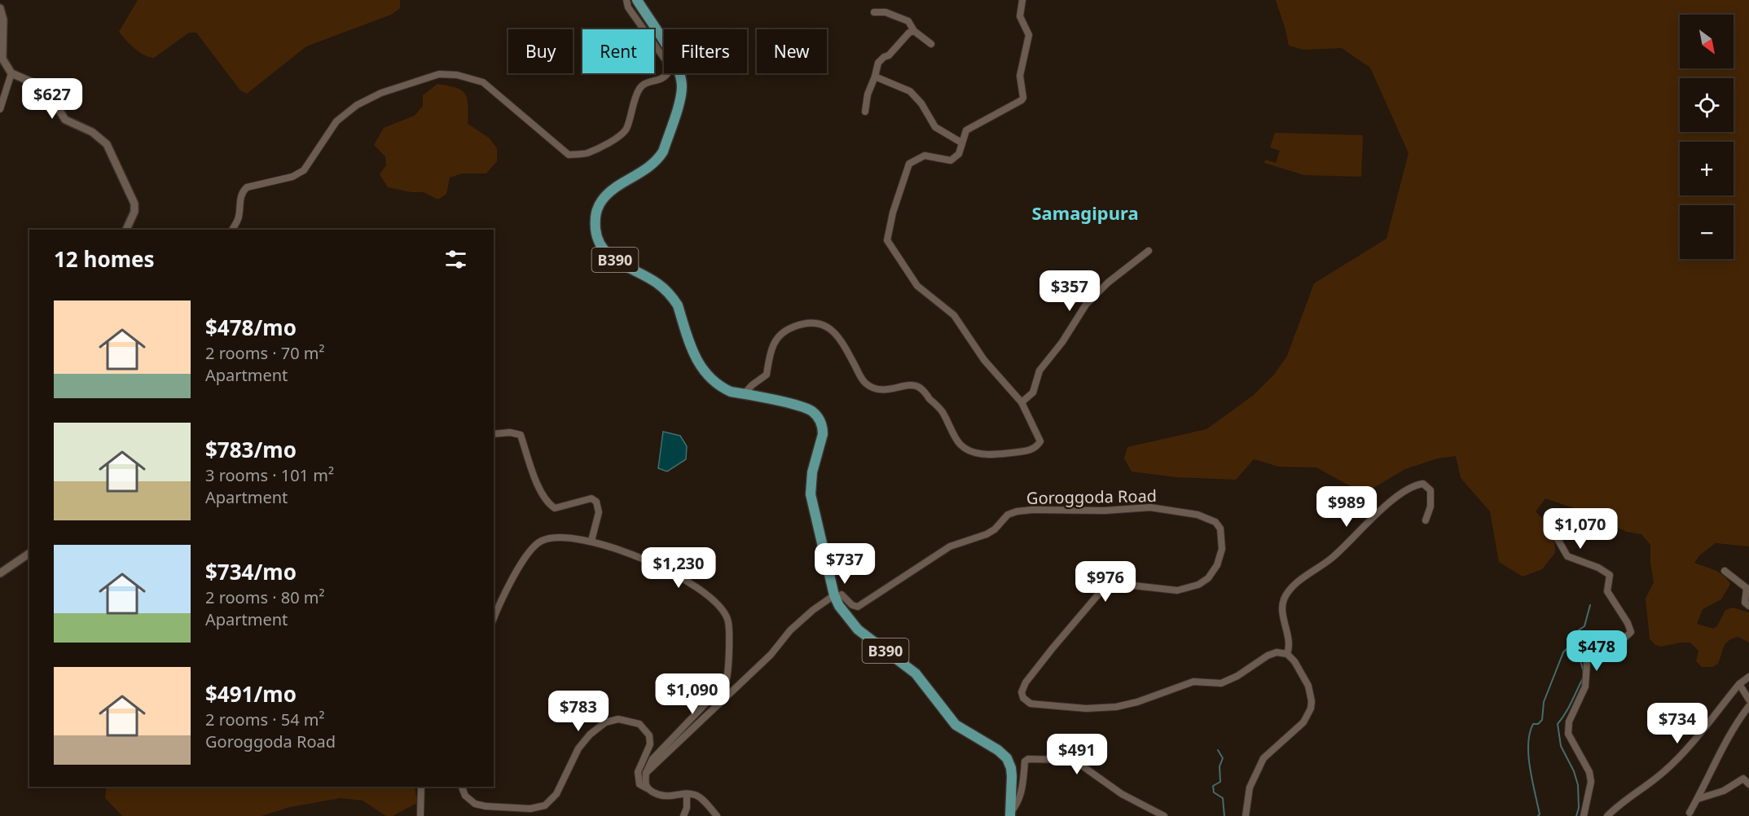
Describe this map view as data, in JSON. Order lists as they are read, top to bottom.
{
  "streets": {
    "main road": ["B390"],
    "street": ["Goroggoda Road"]
  },
  "crossings": [
    ["B390", "Goroggoda Road"]
  ],
  "districts": ["Samagipura"],
  "north": "bottom right",
  "page": {
    "map_buttons": ["+", "−"],
    "chip": [
      "Buy",
      "Rent",
      "Filters",
      "New"
    ],
    "price": [
      "$627",
      "$357",
      "$989",
      "$1,070",
      "$737",
      "$1,230",
      "$976",
      "$478",
      "$1,090",
      "$783",
      "$734",
      "$491"
    ],
    "heading": "12 homes",
    "list": [
      {
        "name": "$478/mo",
        "note": "2 rooms · 70 m² · Apartment"
      },
      {
        "name": "$783/mo",
        "note": "3 rooms · 101 m² · Apartment"
      },
      {
        "name": "$734/mo",
        "note": "2 rooms · 80 m² · Apartment"
      },
      {
        "name": "$491/mo",
        "note": "2 rooms · 54 m² · Goroggoda Road"
      }
    ]
  }
}
